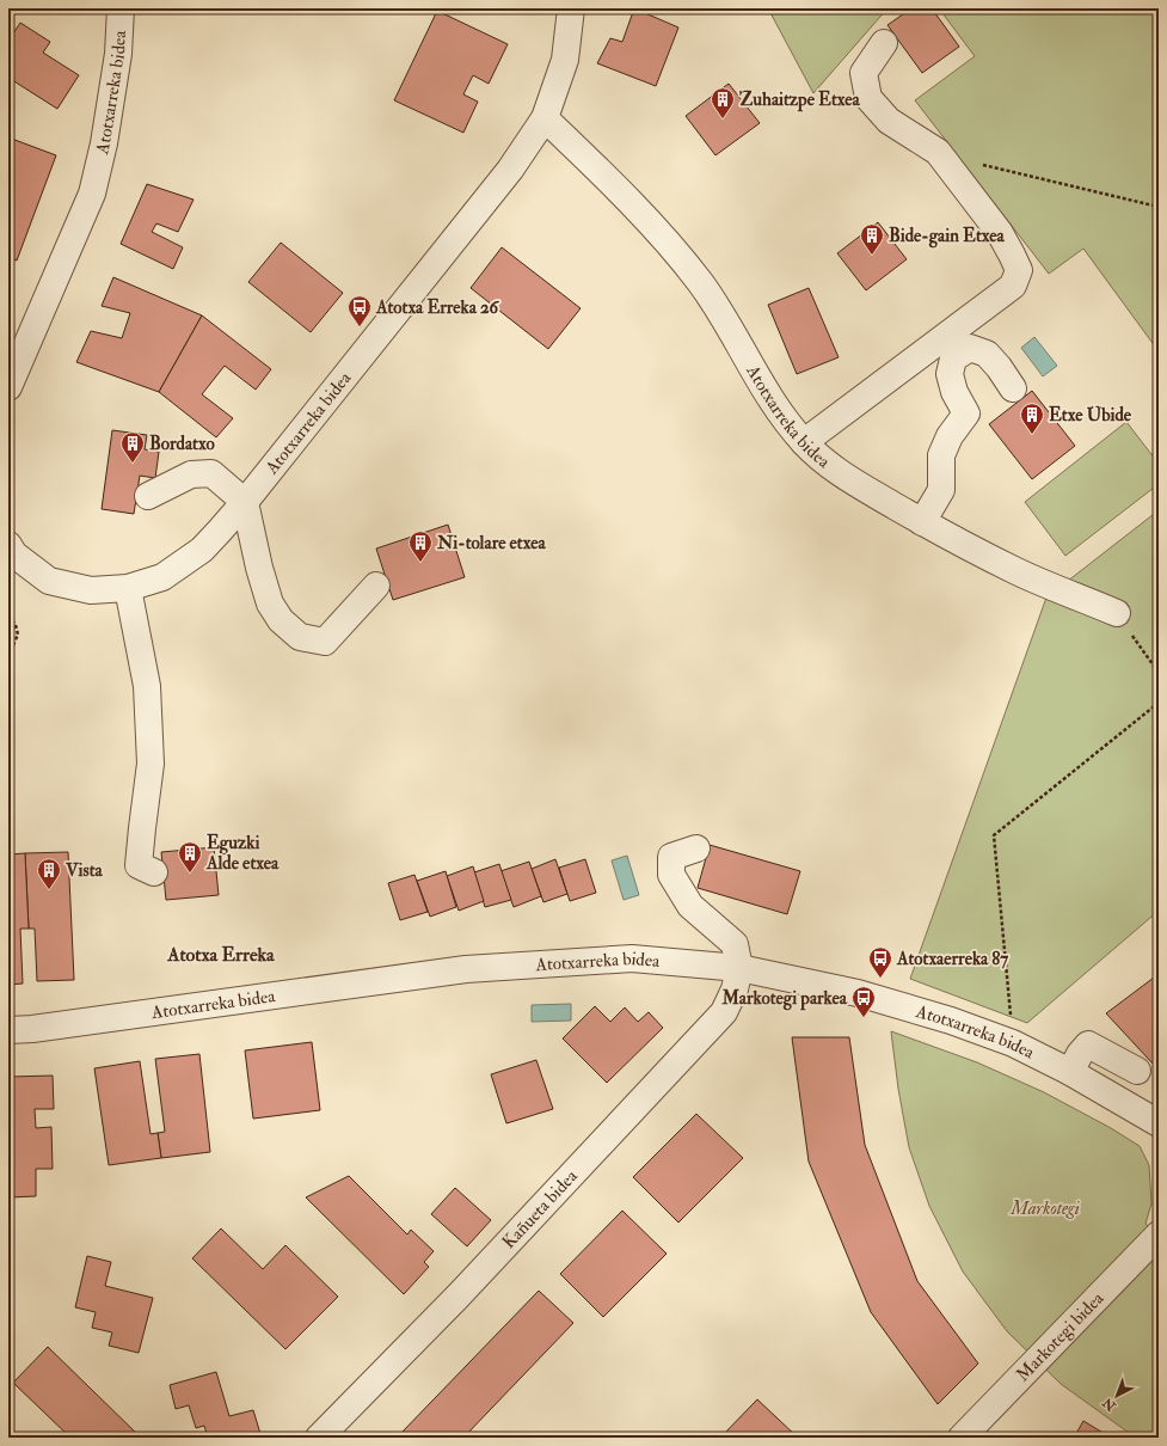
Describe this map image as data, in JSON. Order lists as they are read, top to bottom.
{
  "streets": {
    "street": ["Atotxarreka bidea", "Kañueta bidea", "Markotegi bidea"]
  },
  "crossings": [
    ["Atotxarreka bidea", "Kañueta bidea"]
  ],
  "districts": ["Atotxa Erreka"],
  "parks": ["Markotegi"],
  "places": {
    "building": [
      "Zuhaitzpe Etxea",
      "Bide-gain Etxea",
      "Etxe Ubide",
      "Bordatxo",
      "Ni-tolare etxea",
      "Eguzki Alde etxea",
      "Vista"
    ],
    "bus stop": ["Atotxa Erreka 26", "Atotxaerreka 87", "Markotegi parkea"]
  },
  "north": "bottom left"
}
